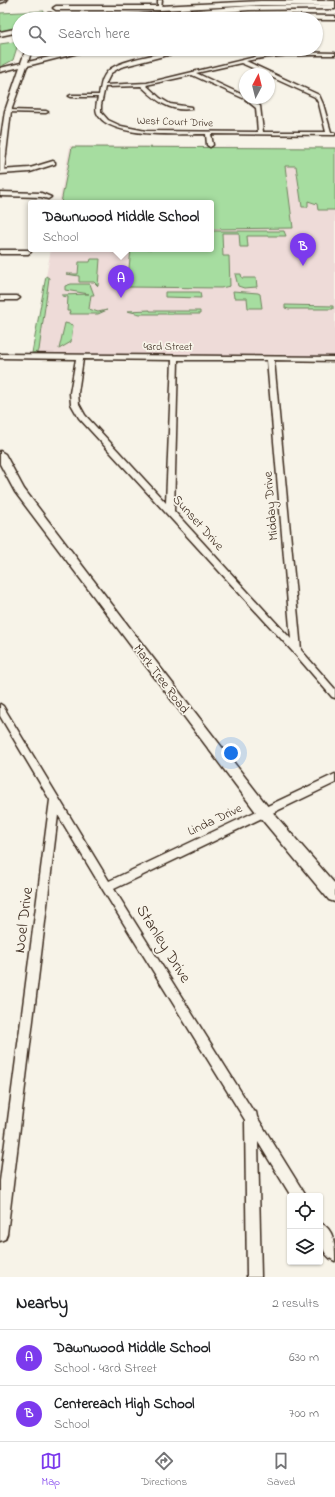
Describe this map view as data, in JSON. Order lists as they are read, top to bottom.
{
  "streets": {
    "street": [
      "West Court Drive",
      "43rd Street",
      "Midday Drive",
      "Sunset Drive",
      "Mark Tree Road",
      "Linda Drive",
      "Noel Drive",
      "Stanley Drive"
    ]
  },
  "crossings": [
    ["43rd Street", "Midday Drive"],
    ["43rd Street", "Sunset Drive"],
    ["Midday Drive", "Sunset Drive"],
    ["Mark Tree Road", "Linda Drive"],
    ["Linda Drive", "Stanley Drive"],
    ["Noel Drive", "Stanley Drive"]
  ],
  "north": "top",
  "page": {
    "search": "Search here",
    "popup": ["Dawnwood Middle School", "School"],
    "pins": ["B", "A"],
    "heading": ["Nearby", "2 results"],
    "list": [
      {
        "mark": "A",
        "name": "Dawnwood Middle School",
        "note": "School · 43rd Street",
        "value": "630 m"
      },
      {
        "mark": "B",
        "name": "Centereach High School",
        "note": "School",
        "value": "700 m"
      }
    ],
    "nav": ["Map", "Directions", "Saved"]
  }
}
